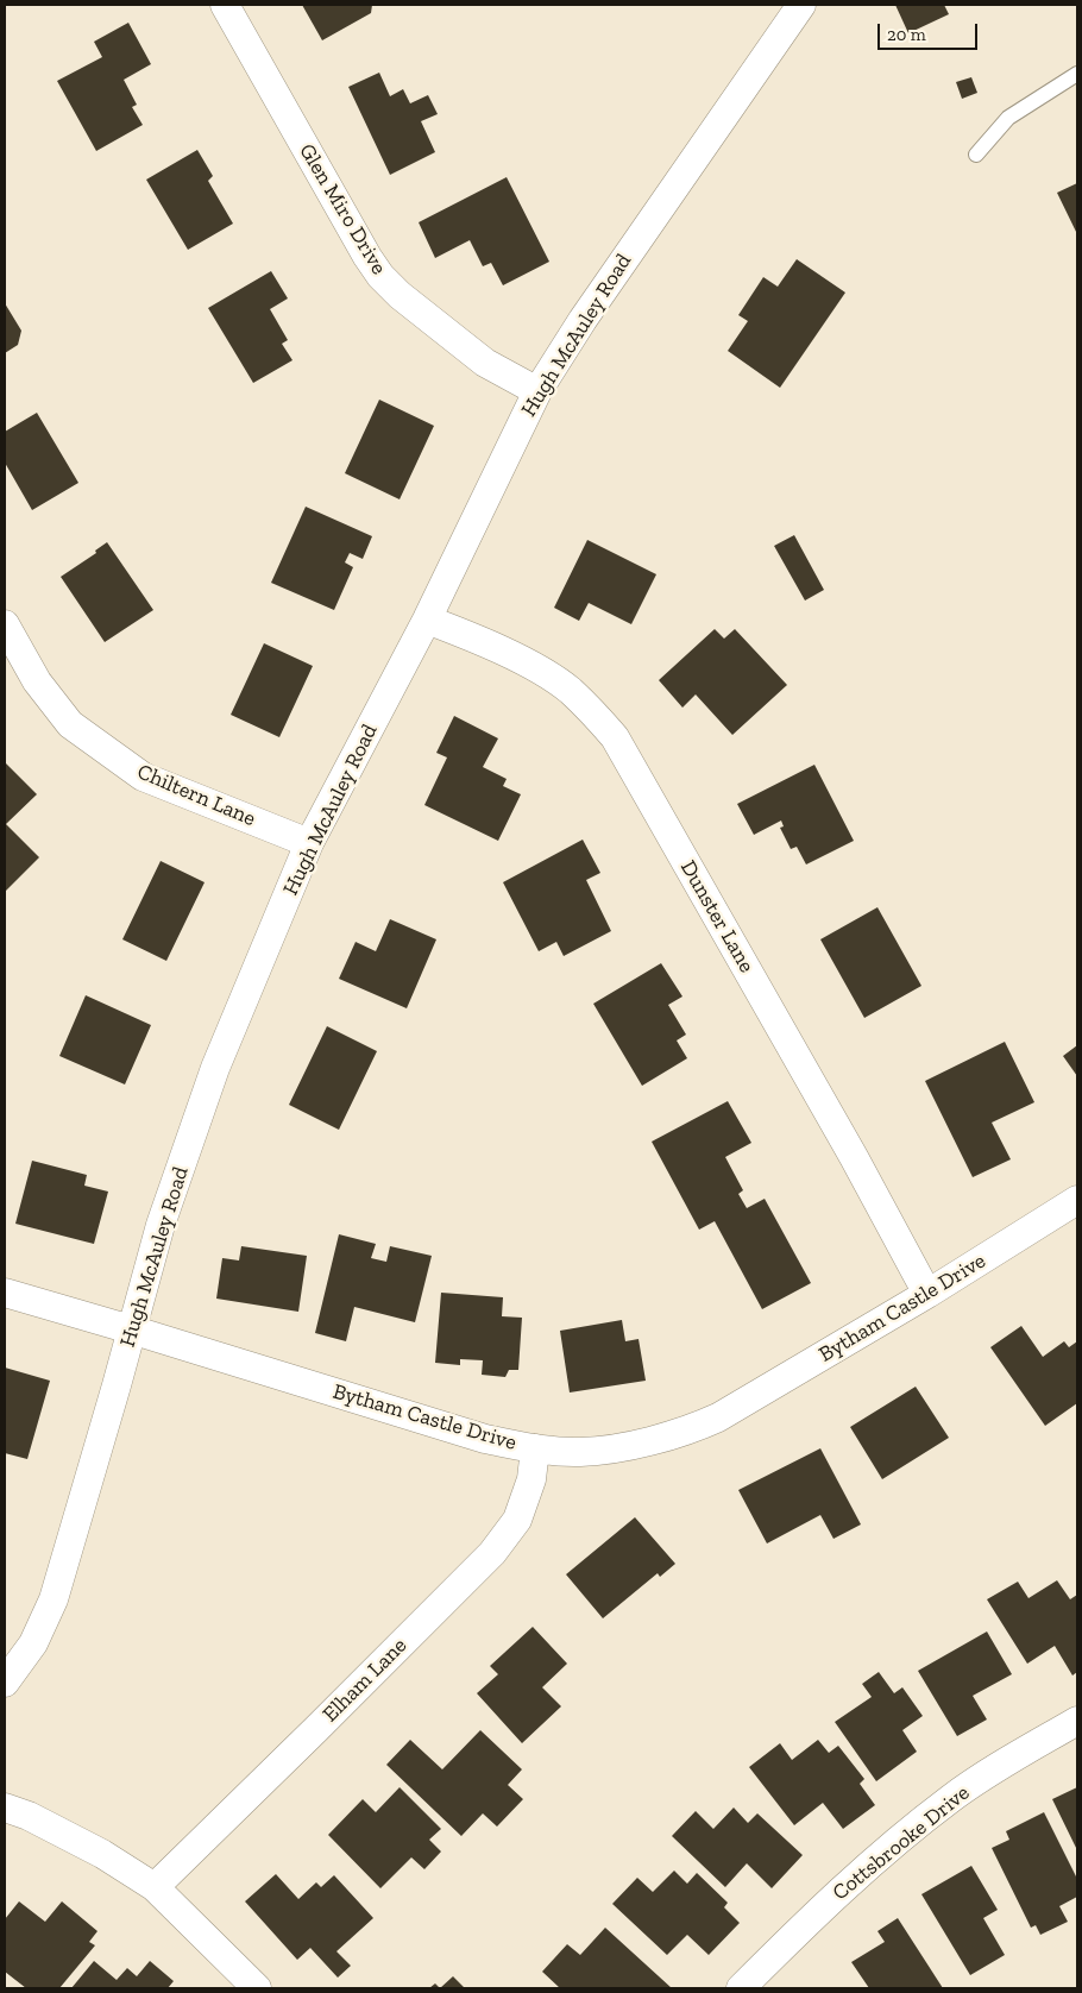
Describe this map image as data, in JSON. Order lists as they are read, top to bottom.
{
  "streets": {
    "street": [
      "Glen Miro Drive",
      "Hugh McAuley Road",
      "Chiltern Lane",
      "Dunster Lane",
      "Bytham Castle Drive",
      "Elham Lane",
      "Cottsbrooke Drive"
    ]
  },
  "crossings": [
    ["Glen Miro Drive", "Hugh McAuley Road"],
    ["Hugh McAuley Road", "Chiltern Lane"],
    ["Hugh McAuley Road", "Dunster Lane"],
    ["Hugh McAuley Road", "Bytham Castle Drive"],
    ["Dunster Lane", "Bytham Castle Drive"],
    ["Bytham Castle Drive", "Elham Lane"]
  ],
  "scale_bar": "20 m"
}
